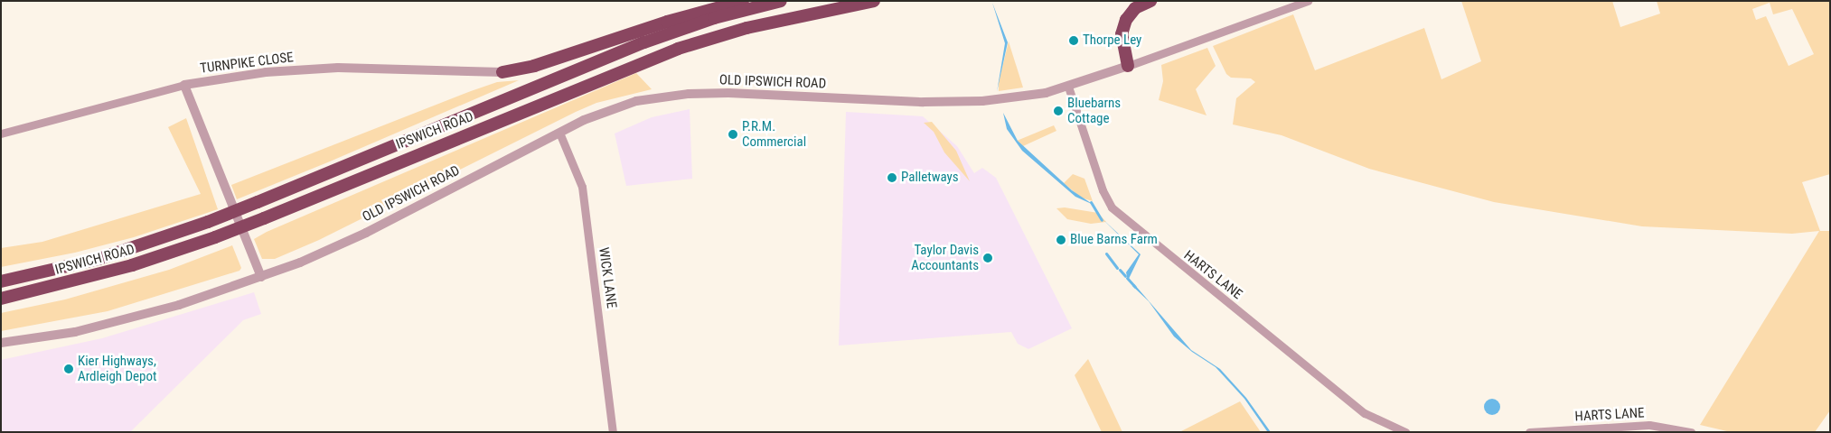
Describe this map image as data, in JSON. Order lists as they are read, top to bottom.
{
  "streets": {
    "highway": ["IPSWICH ROAD"],
    "street": [
      "TURNPIKE CLOSE",
      "OLD IPSWICH ROAD",
      "HARTS LANE",
      "WICK LANE"
    ]
  },
  "crossings": [
    ["OLD IPSWICH ROAD", "HARTS LANE"],
    ["OLD IPSWICH ROAD", "WICK LANE"]
  ],
  "places": [
    "Thorpe Ley",
    "Bluebarns Cottage",
    "P.R.M. Commercial",
    "Palletways",
    "Blue Barns Farm",
    "Taylor Davis Accountants",
    "Kier Highways, Ardleigh Depot"
  ]
}
